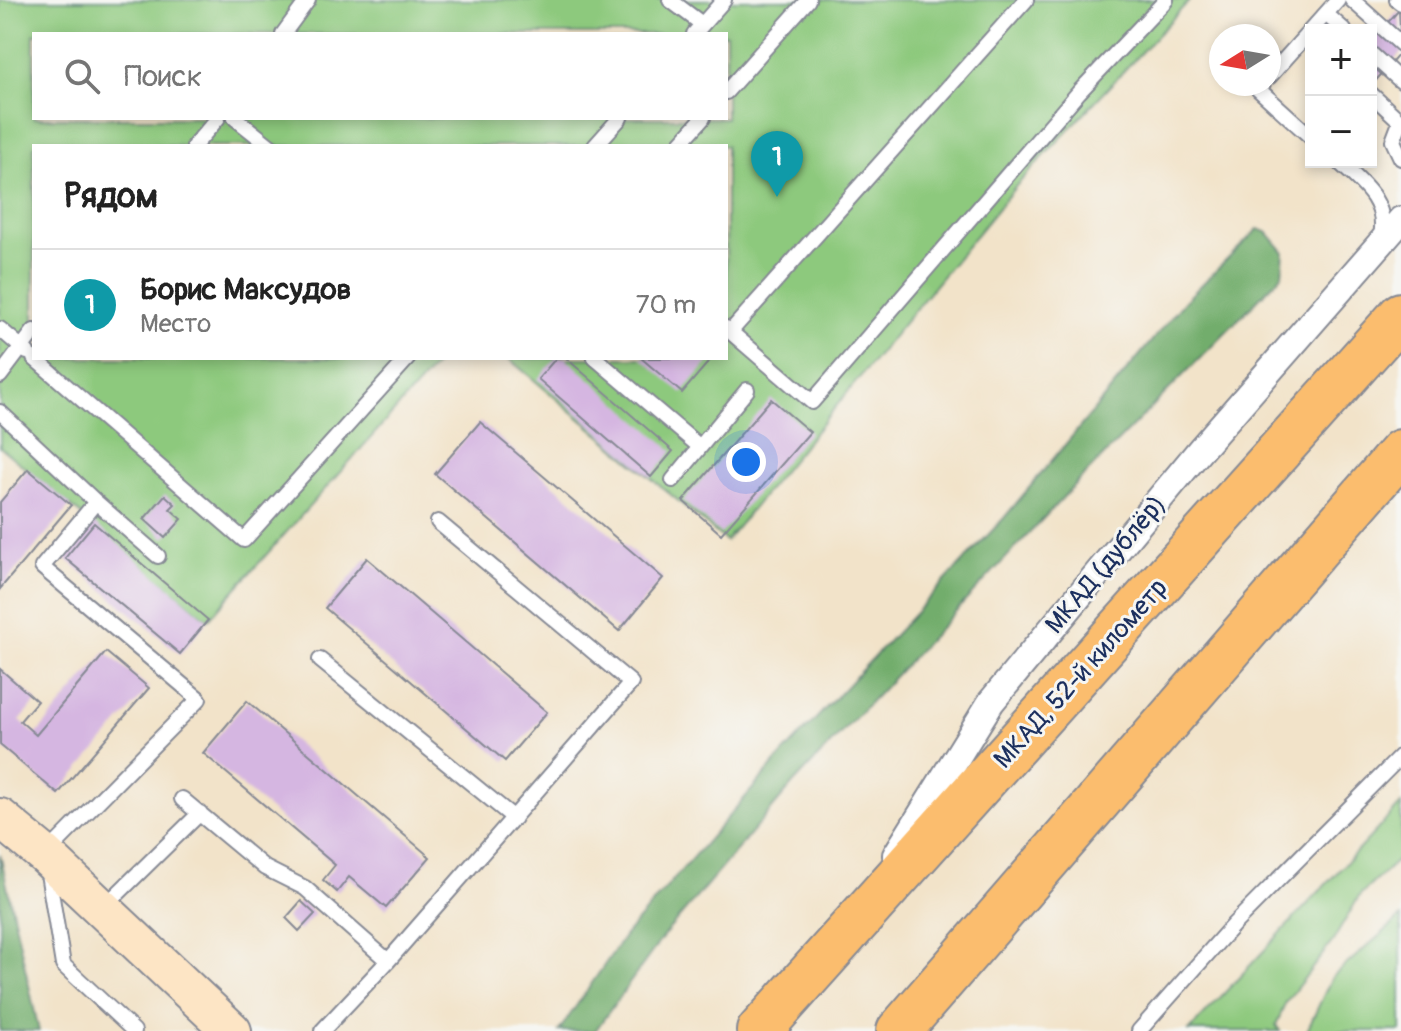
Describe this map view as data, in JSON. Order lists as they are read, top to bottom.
{
  "streets": {
    "highway": ["МКАД, 52-й километр"],
    "street": ["МКАД (дублёр)"]
  },
  "crossings": [
    ["МКАД (дублёр)", "МКАД, 52-й километр"]
  ],
  "north": "left",
  "page": {
    "map_buttons": ["+", "−"],
    "search": "Поиск",
    "pins": "1",
    "heading": "Рядом",
    "list": [
      {
        "mark": "1",
        "name": "Борис Максудов",
        "note": "Место",
        "value": "70 m"
      }
    ]
  }
}
